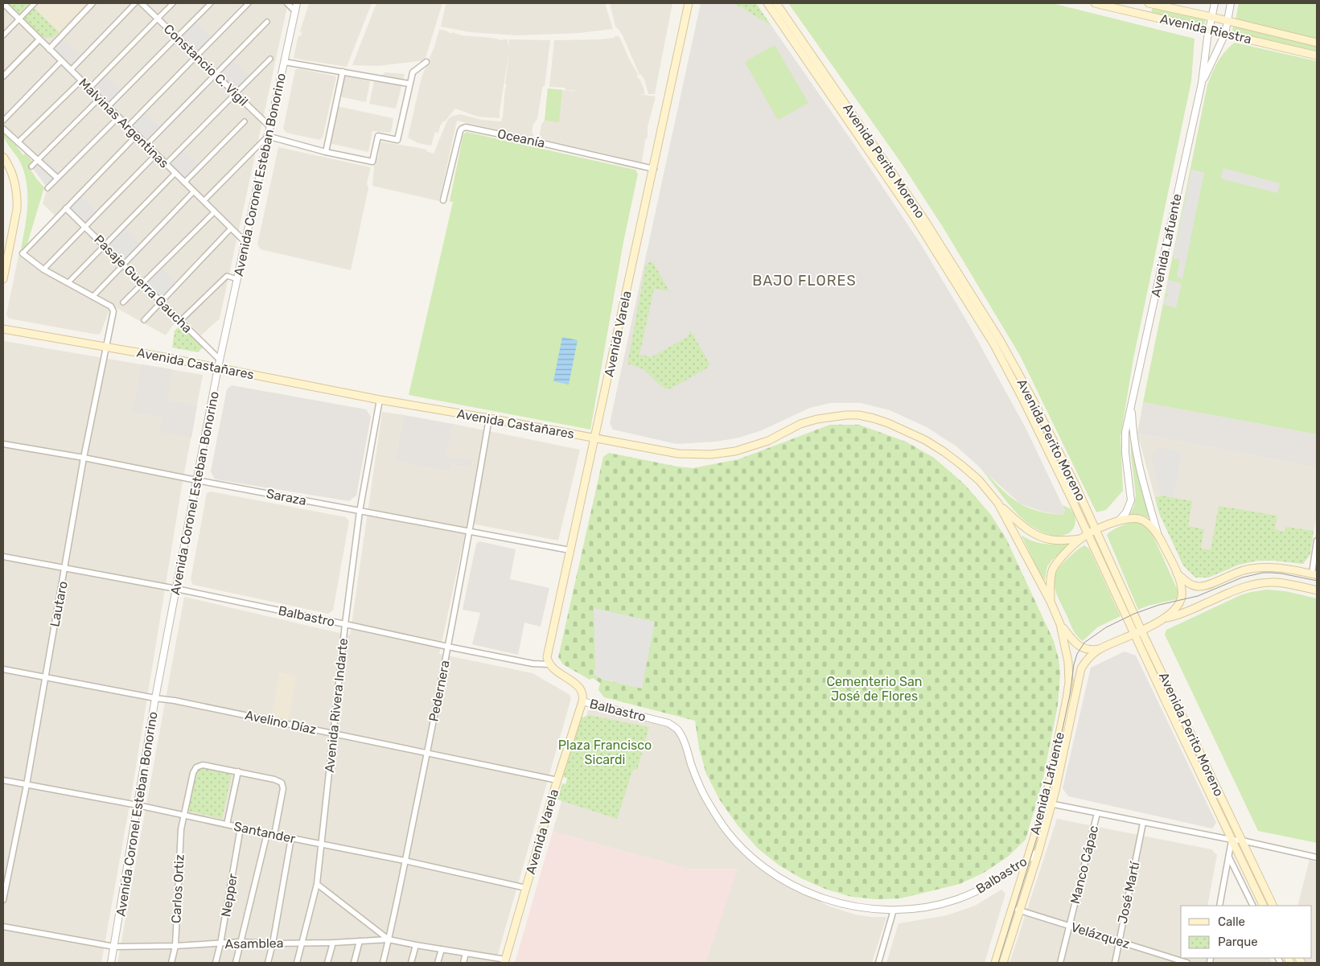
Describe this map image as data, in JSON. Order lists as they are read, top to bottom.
{
  "streets": {
    "main road": [
      "Avenida Riestra",
      "Avenida Perito Moreno",
      "Avenida Lafuente",
      "Avenida Varela",
      "Avenida Castañares",
      "Balbastro"
    ],
    "street": [
      "Constancio C. Vigil",
      "Malvinas Argentinas",
      "Oceanía",
      "Avenida Coronel Esteban Bonorino",
      "Pasaje Guerra Gaucha",
      "Saraza",
      "Lautaro",
      "Pedernera",
      "Avenida Rivera Indarte",
      "Avelino Díaz",
      "Santander",
      "Manco Cápac",
      "Carlos Ortiz",
      "José Martí",
      "Nepper",
      "Velázquez",
      "Asamblea"
    ]
  },
  "crossings": [
    ["Avenida Riestra", "Avenida Lafuente"],
    ["Constancio C. Vigil", "Avenida Coronel Esteban Bonorino"],
    ["Malvinas Argentinas", "Avenida Coronel Esteban Bonorino"],
    ["Oceanía", "Avenida Varela"],
    ["Avenida Perito Moreno", "Avenida Lafuente"],
    ["Avenida Coronel Esteban Bonorino", "Pasaje Guerra Gaucha"],
    ["Avenida Coronel Esteban Bonorino", "Avenida Castañares"],
    ["Avenida Coronel Esteban Bonorino", "Saraza"],
    ["Avenida Coronel Esteban Bonorino", "Balbastro"],
    ["Avenida Coronel Esteban Bonorino", "Avelino Díaz"],
    ["Avenida Coronel Esteban Bonorino", "Santander"],
    ["Avenida Coronel Esteban Bonorino", "Asamblea"],
    ["Avenida Lafuente", "Avenida Castañares"],
    ["Avenida Lafuente", "Balbastro"],
    ["Avenida Lafuente", "Velázquez"],
    ["Avenida Varela", "Avenida Castañares"],
    ["Avenida Varela", "Saraza"],
    ["Avenida Varela", "Balbastro"],
    ["Avenida Varela", "Avelino Díaz"],
    ["Avenida Varela", "Santander"],
    ["Avenida Varela", "Asamblea"],
    ["Avenida Castañares", "Lautaro"],
    ["Avenida Castañares", "Pedernera"],
    ["Avenida Castañares", "Avenida Rivera Indarte"],
    ["Saraza", "Lautaro"],
    ["Saraza", "Pedernera"],
    ["Saraza", "Avenida Rivera Indarte"],
    ["Lautaro", "Balbastro"],
    ["Lautaro", "Avelino Díaz"],
    ["Lautaro", "Santander"],
    ["Balbastro", "Pedernera"],
    ["Balbastro", "Avenida Rivera Indarte"],
    ["Pedernera", "Avelino Díaz"],
    ["Pedernera", "Santander"],
    ["Pedernera", "Asamblea"],
    ["Avenida Rivera Indarte", "Avelino Díaz"],
    ["Avenida Rivera Indarte", "Santander"],
    ["Avenida Rivera Indarte", "Asamblea"],
    ["Santander", "Carlos Ortiz"],
    ["Santander", "Nepper"],
    ["Manco Cápac", "Velázquez"],
    ["Carlos Ortiz", "Asamblea"],
    ["José Martí", "Velázquez"],
    ["Nepper", "Asamblea"]
  ],
  "districts": ["BAJO FLORES"],
  "parks": ["Cementerio San José de Flores", "Plaza Francisco Sicardi"],
  "legend": ["Calle", "Parque"]
}
